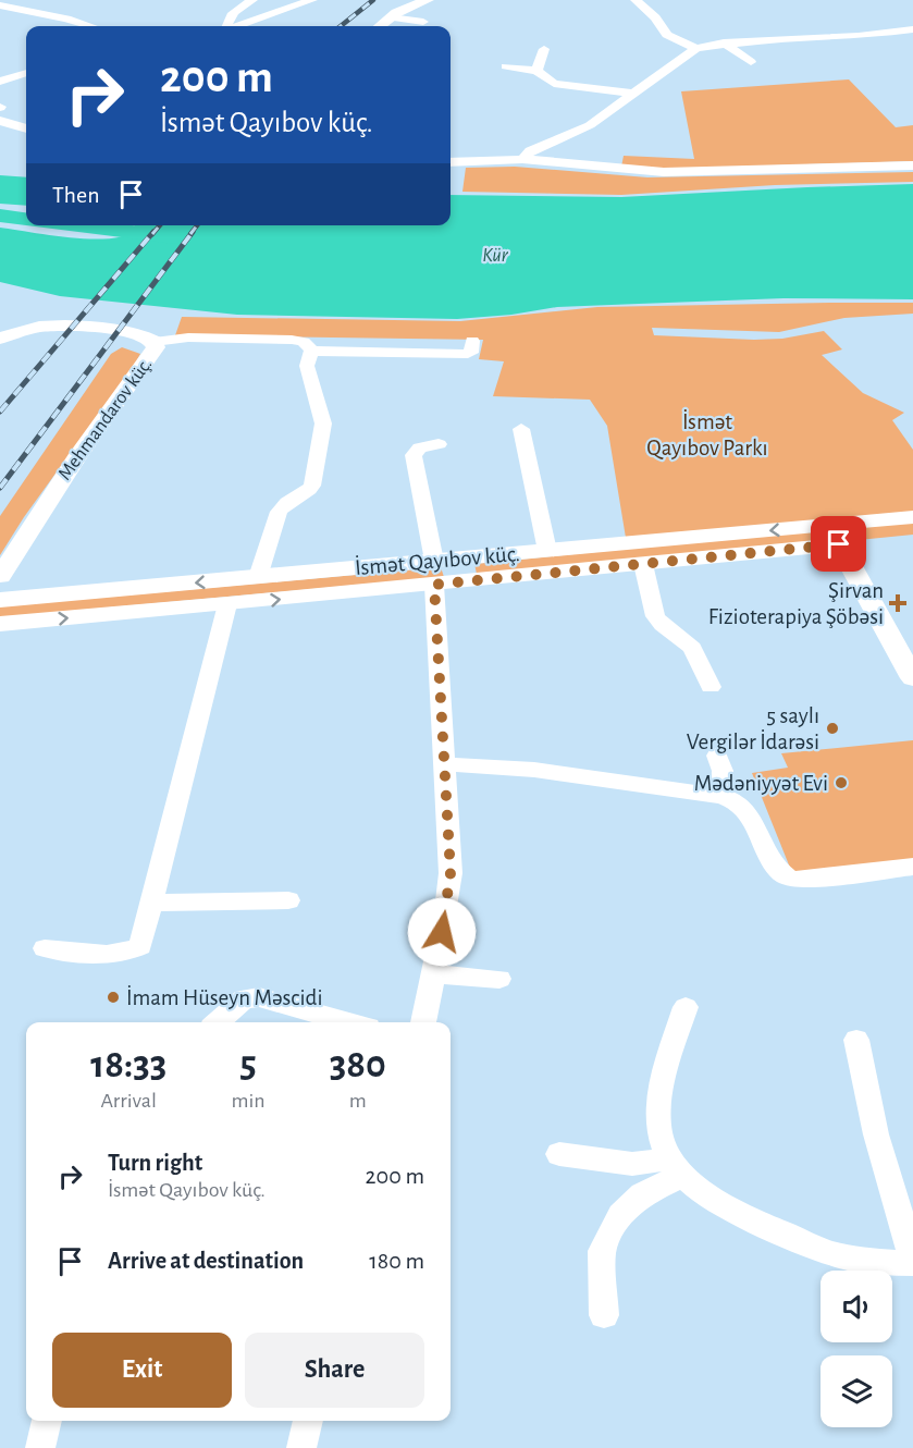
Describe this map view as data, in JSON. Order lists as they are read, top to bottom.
{
  "streets": {
    "street": ["Mehmandarov küç.", "İsmət Qayıbov küç."]
  },
  "water": ["Kür"],
  "parks": ["İsmət Qayıbov Parkı"],
  "places": {
    "health": ["Şirvan Fizioterapiya Şöbəsi"],
    "other": ["5 saylı Vergilər İdarəsi", "Mədəniyyət Evi", "İmam Hüseyn Məscidi"]
  },
  "page": {
    "turn": ["200 m", "İsmət Qayıbov küç."],
    "then": "Then",
    "eta": [
      "18:33",
      "Arrival",
      "5",
      "min",
      "380",
      "m"
    ],
    "list": [
      {
        "name": "Turn right",
        "note": "İsmət Qayıbov küç.",
        "value": "200 m"
      },
      {
        "name": "Arrive at destination",
        "value": "180 m"
      }
    ],
    "buttons": ["Exit", "Share"]
  }
}
